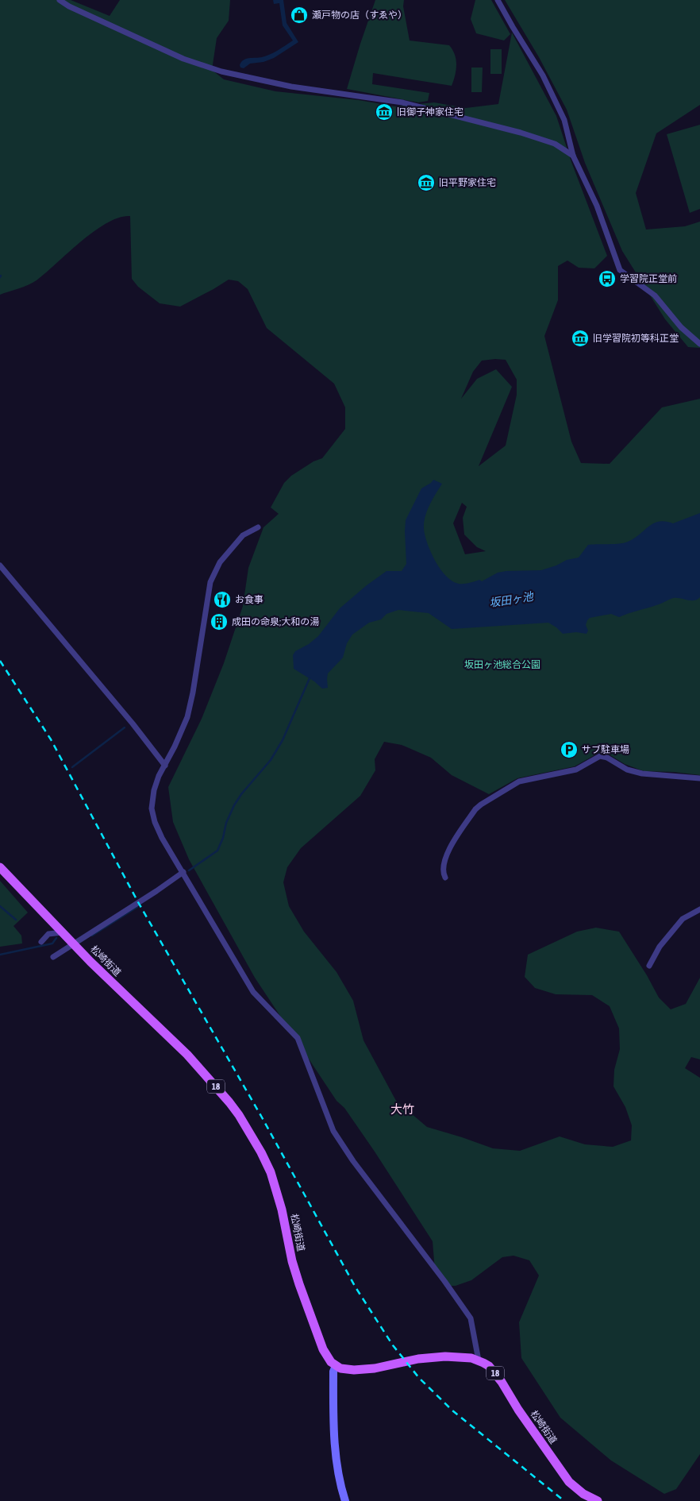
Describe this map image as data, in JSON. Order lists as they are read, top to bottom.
{
  "streets": {
    "main road": ["松崎街道", "18"]
  },
  "districts": ["大竹"],
  "water": ["坂田ヶ池"],
  "parks": ["坂田ヶ池総合公園"],
  "places": {
    "shop": ["瀬戸物の店（すゑや）"],
    "museum": ["旧御子神家住宅", "旧平野家住宅", "旧学習院初等科正堂"],
    "bus stop": ["学習院正堂前"],
    "restaurant": ["お食事"],
    "building": ["成田の命泉;大和の湯"],
    "parking": ["サブ駐車場"]
  }
}
